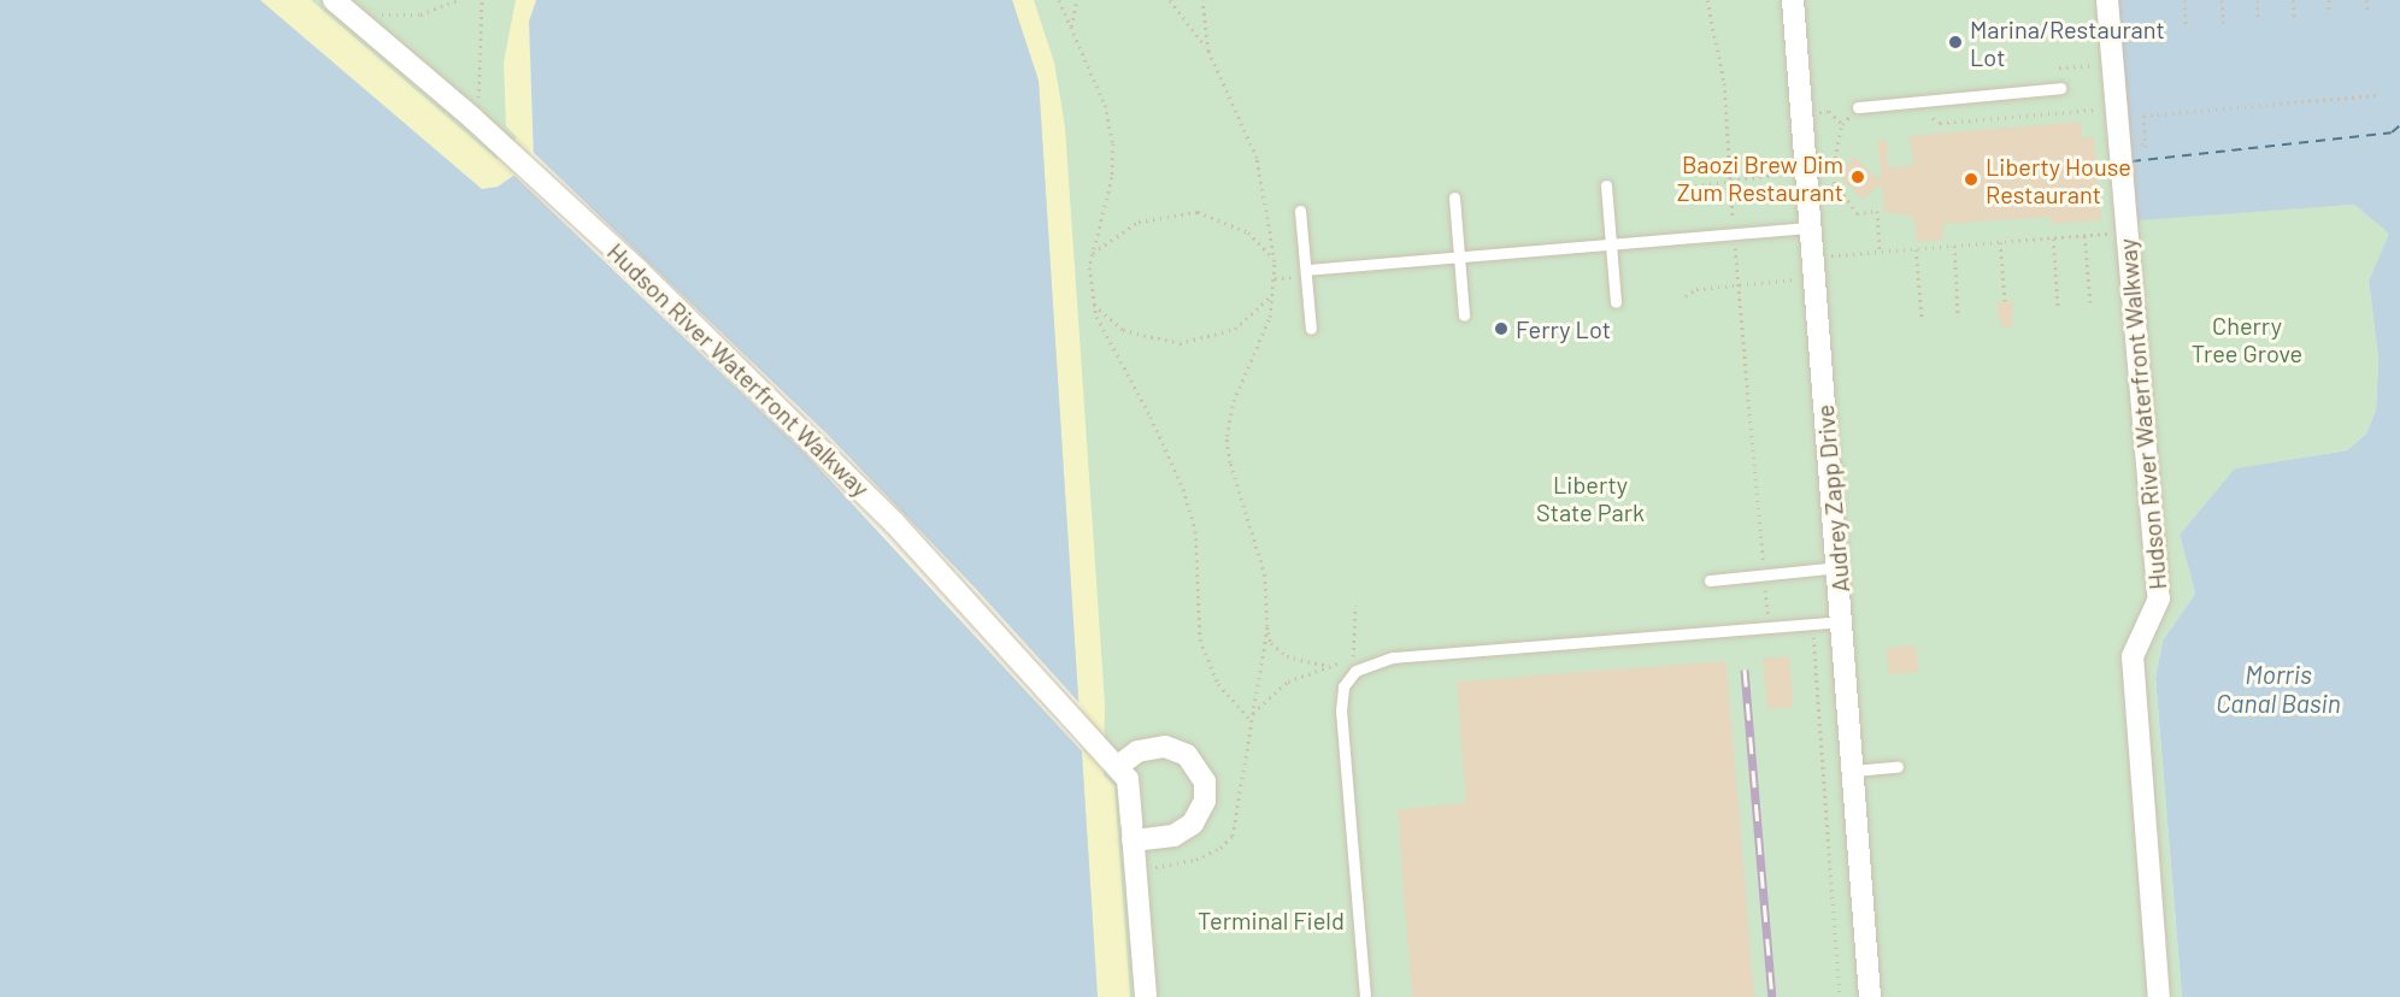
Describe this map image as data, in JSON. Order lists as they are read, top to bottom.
{
  "streets": {
    "street": ["Hudson River Waterfront Walkway", "Audrey Zapp Drive"]
  },
  "water": ["Morris Canal Basin"],
  "parks": ["Cherry Tree Grove", "Liberty State Park", "Terminal Field"],
  "places": [
    "Marina/Restaurant Lot",
    "Baozi Brew Dim Zum Restaurant",
    "Liberty House Restaurant",
    "Ferry Lot"
  ]
}
